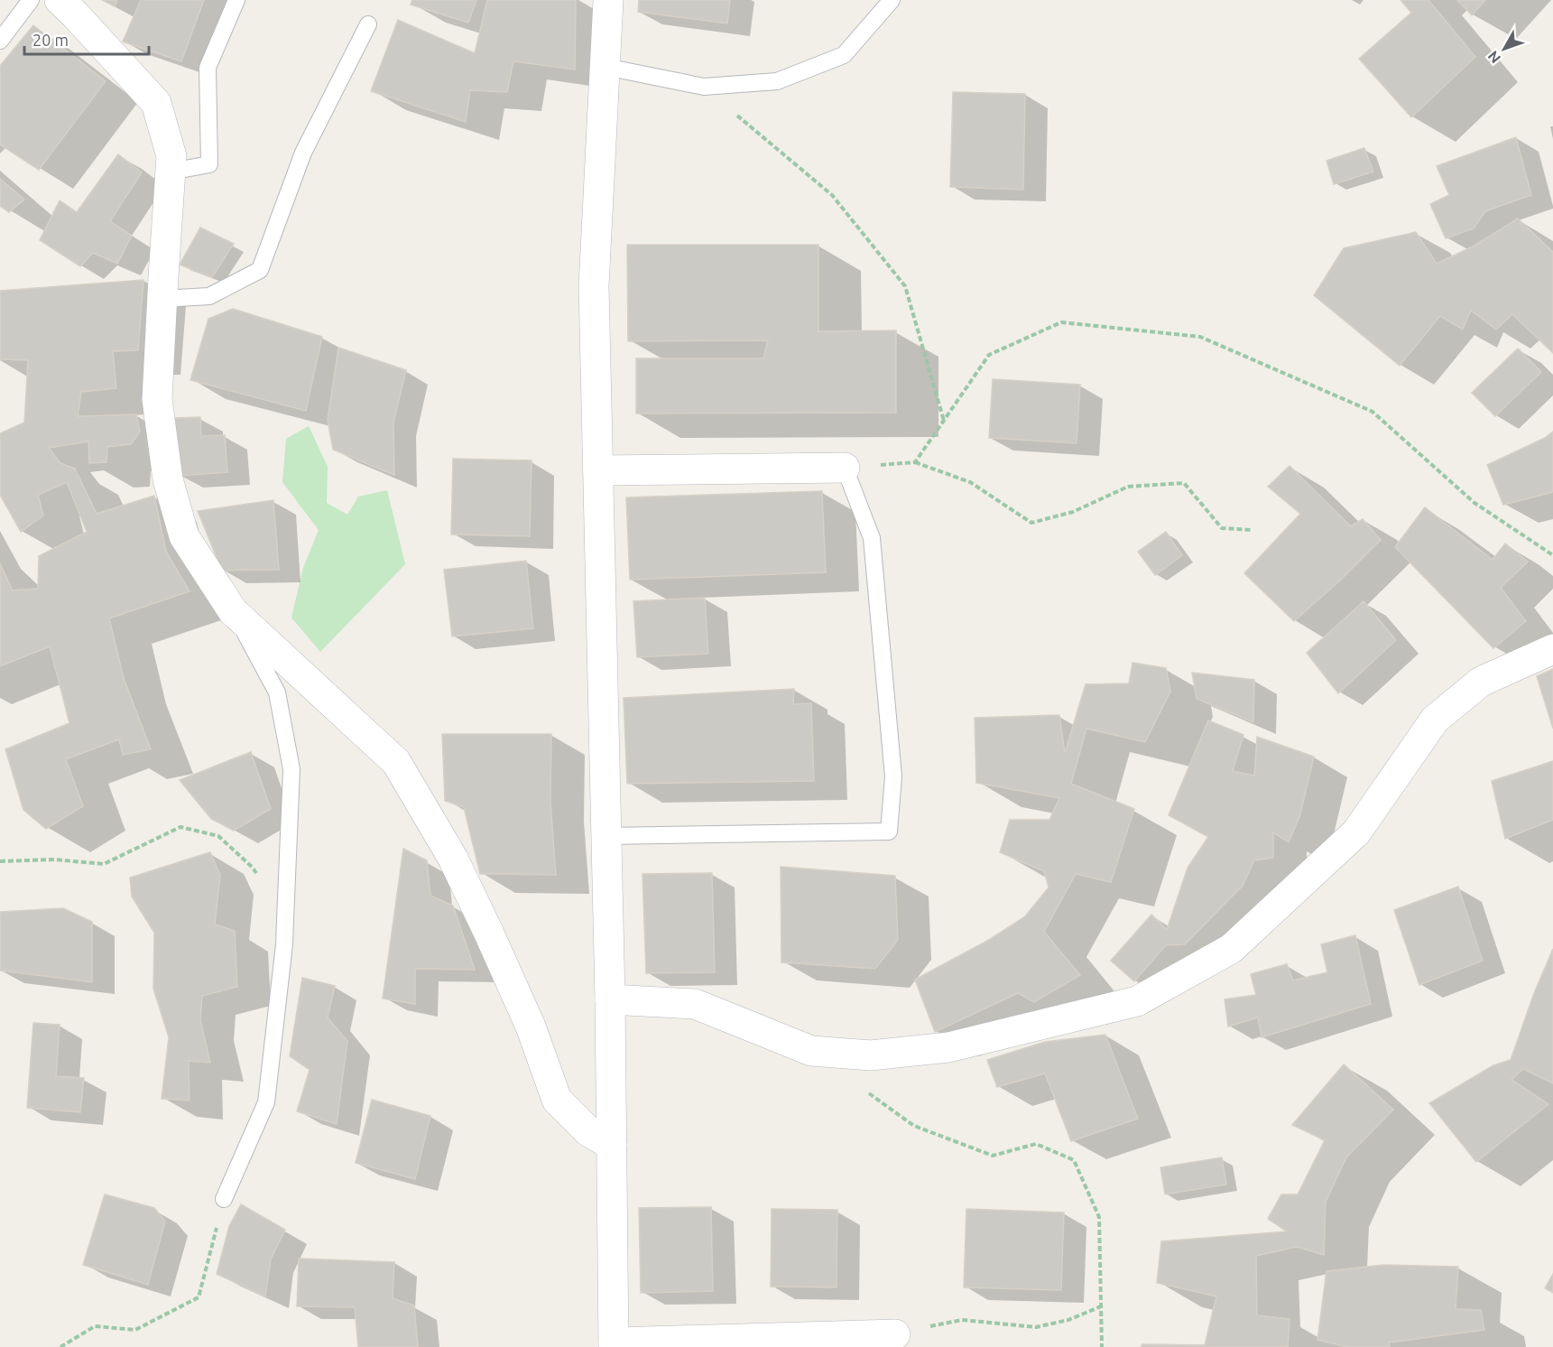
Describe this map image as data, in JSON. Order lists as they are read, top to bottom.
{
  "scale_bar": "20 m",
  "north": "bottom left"
}
